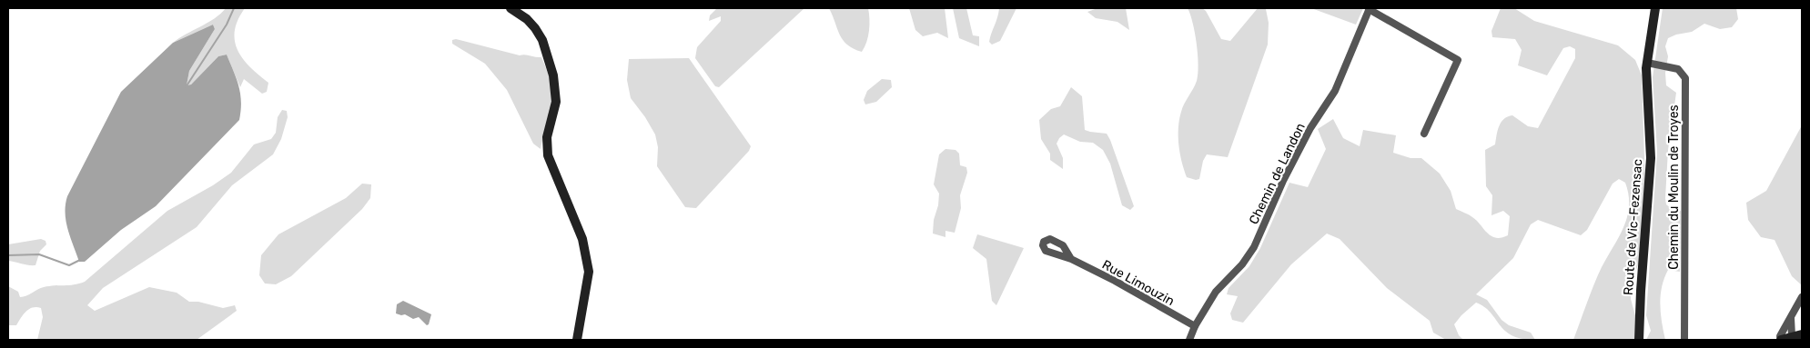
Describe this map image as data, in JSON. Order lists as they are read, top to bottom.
{
  "streets": {
    "street": [
      "Chemin de Landon",
      "Chemin du Moulin de Troyes",
      "Route de Vic-Fezensac",
      "Rue Limouzin"
    ]
  },
  "crossings": [
    ["Chemin de Landon", "Rue Limouzin"],
    ["Chemin du Moulin de Troyes", "Route de Vic-Fezensac"]
  ]
}
